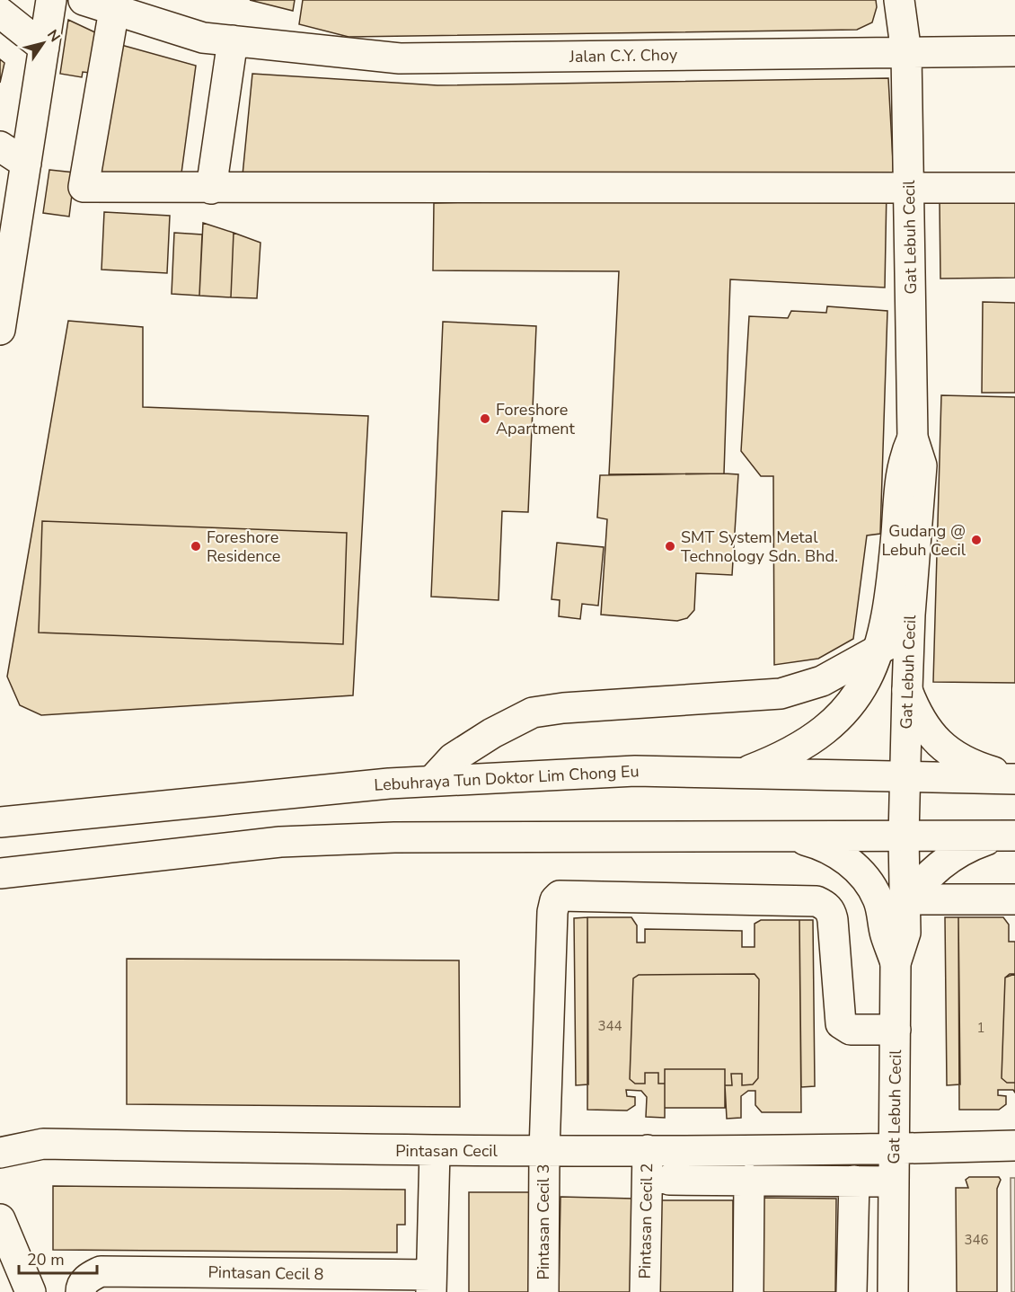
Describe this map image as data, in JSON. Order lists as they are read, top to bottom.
{
  "streets": {
    "main road": [
      "Jalan C.Y. Choy",
      "Gat Lebuh Cecil",
      "Lebuhraya Tun Doktor Lim Chong Eu",
      "Pintasan Cecil",
      "Pintasan Cecil 2",
      "Pintasan Cecil 3",
      "Pintasan Cecil 8"
    ]
  },
  "crossings": [
    ["Jalan C.Y. Choy", "Gat Lebuh Cecil"],
    ["Gat Lebuh Cecil", "Lebuhraya Tun Doktor Lim Chong Eu"],
    ["Gat Lebuh Cecil", "Pintasan Cecil"],
    ["Gat Lebuh Cecil", "Pintasan Cecil 3"],
    ["Pintasan Cecil", "Pintasan Cecil 2"],
    ["Pintasan Cecil", "Pintasan Cecil 3"]
  ],
  "places": [
    "Foreshore Apartment",
    "Gudang @ Lebuh Cecil",
    "Foreshore Residence",
    "SMT System Metal Technology Sdn. Bhd."
  ],
  "house_numbers": ["344", "1", "346"],
  "scale_bar": "20 m",
  "north": "top right"
}
